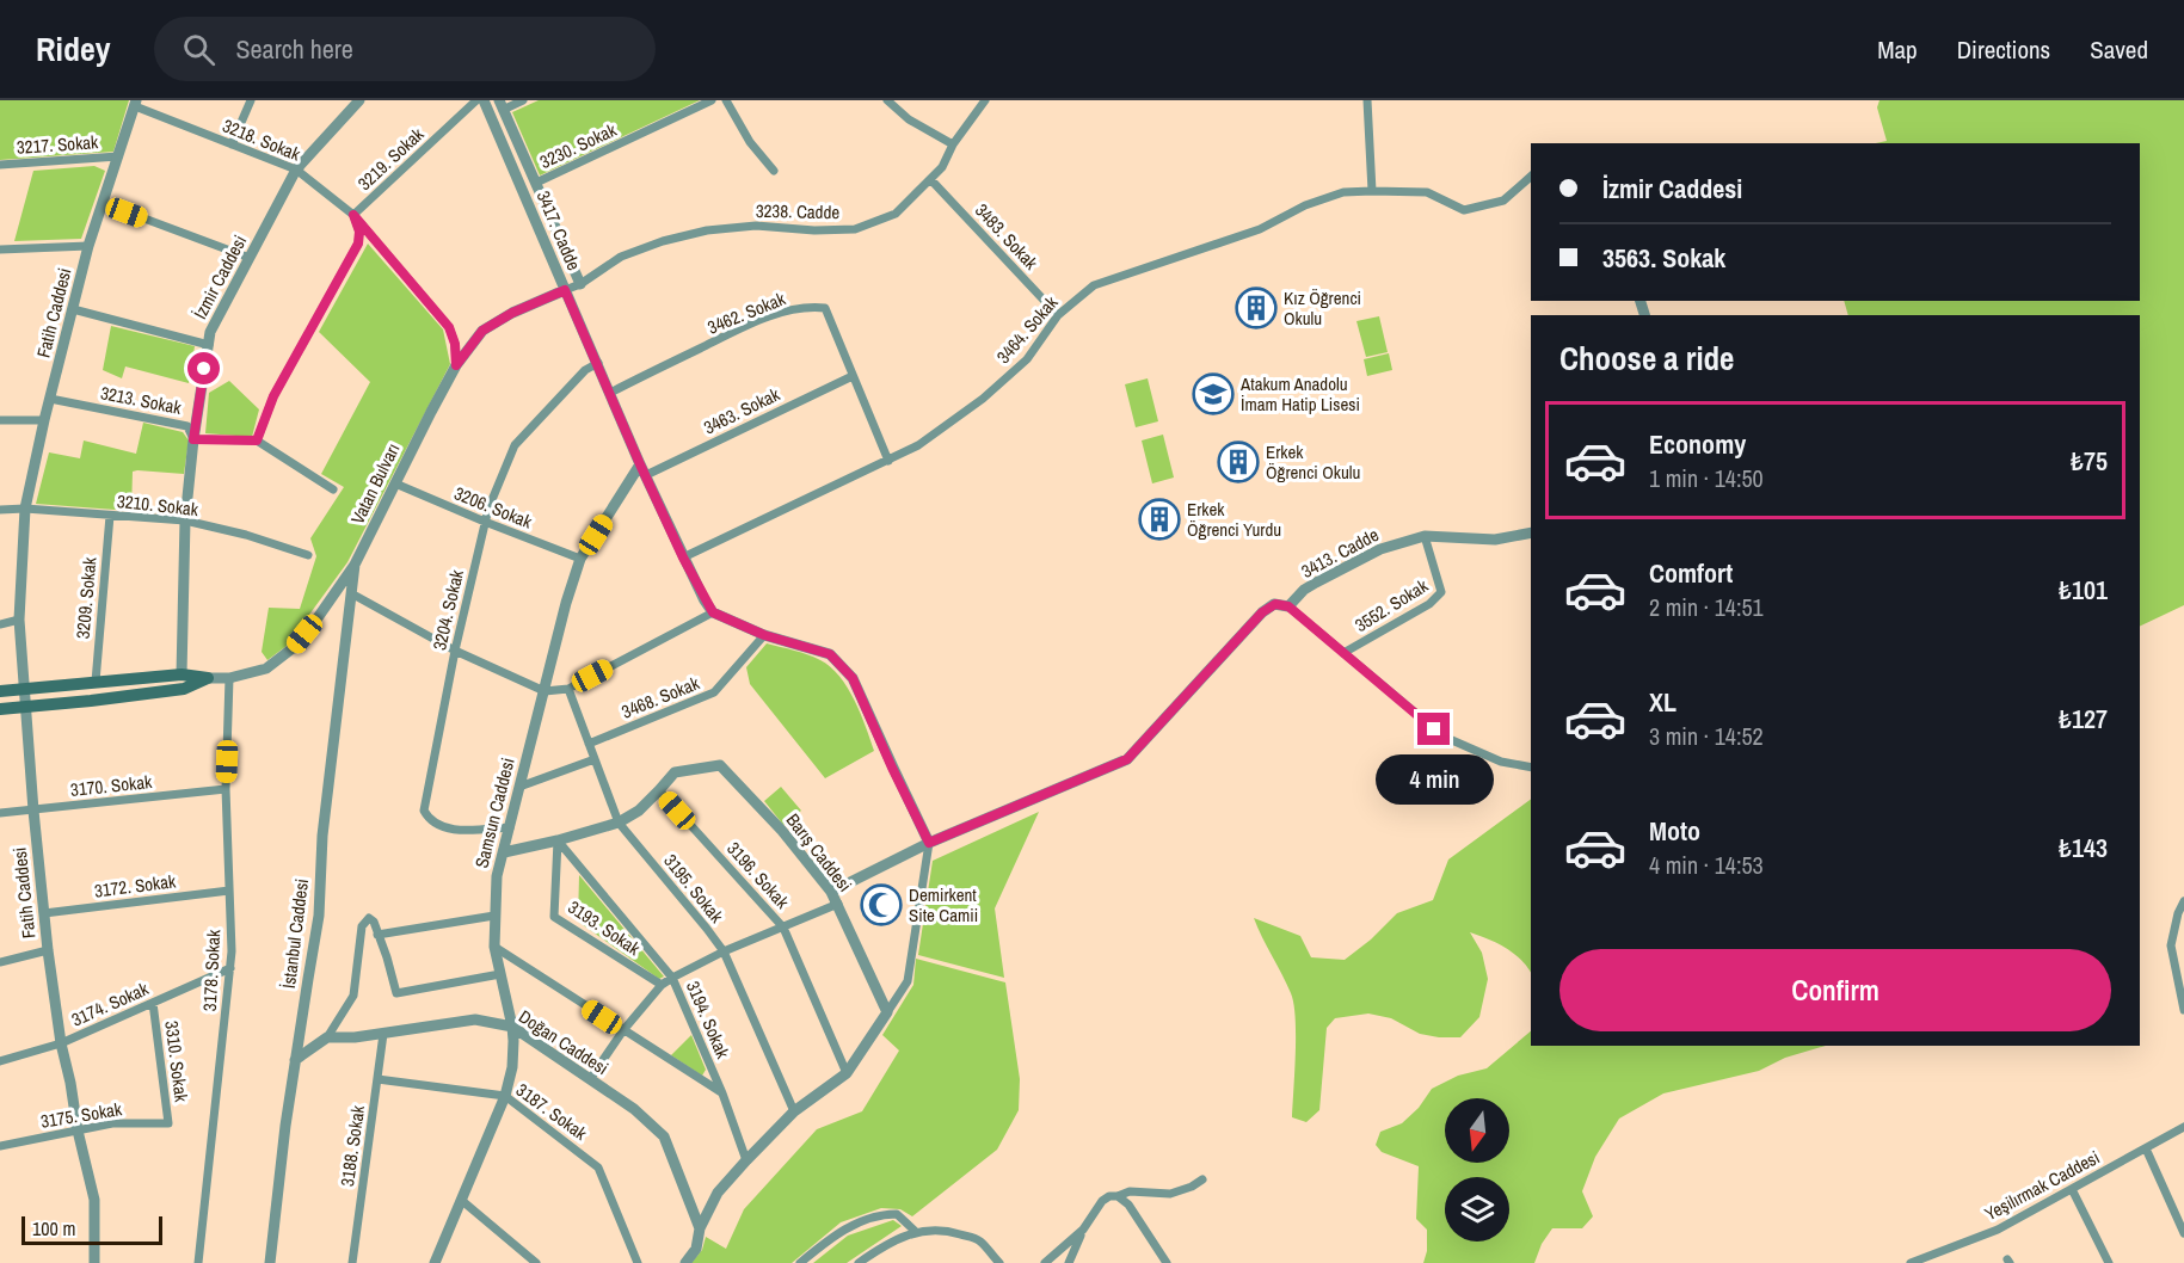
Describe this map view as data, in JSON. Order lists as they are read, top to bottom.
{
  "streets": {
    "main road": ["Vatan Bulvarı"],
    "street": [
      "3218. Sokak",
      "3217. Sokak",
      "3230. Sokak",
      "3219. Sokak",
      "3238. Cadde",
      "3417. Cadde",
      "3483. Sokak",
      "İzmir Caddesi",
      "Fatih Caddesi",
      "3462. Sokak",
      "3464. Sokak",
      "3213. Sokak",
      "3463. Sokak",
      "3210. Sokak",
      "3206. Sokak",
      "3413. Cadde",
      "3209. Sokak",
      "3552. Sokak",
      "3204. Sokak",
      "3468. Sokak",
      "3170. Sokak",
      "Samsun Caddesi",
      "Barış Caddesi",
      "3196. Sokak",
      "3172. Sokak",
      "3195. Sokak",
      "3193. Sokak",
      "İstanbul Caddesi",
      "3178. Sokak",
      "3174. Sokak",
      "3194. Sokak",
      "Doğan Caddesi",
      "3310. Sokak",
      "3187. Sokak",
      "3175. Sokak",
      "3188. Sokak",
      "Yeşilırmak Caddesi"
    ]
  },
  "crossings": [
    ["3218. Sokak", "3219. Sokak"],
    ["3218. Sokak", "İzmir Caddesi"],
    ["3218. Sokak", "Fatih Caddesi"],
    ["3218. Sokak", "Vatan Bulvarı"],
    ["3217. Sokak", "Fatih Caddesi"],
    ["3230. Sokak", "3417. Cadde"],
    ["3219. Sokak", "3213. Sokak"],
    ["3238. Cadde", "3417. Cadde"],
    ["3238. Cadde", "3483. Sokak"],
    ["3238. Cadde", "Vatan Bulvarı"],
    ["3417. Cadde", "3462. Sokak"],
    ["3417. Cadde", "3464. Sokak"],
    ["3417. Cadde", "3463. Sokak"],
    ["3417. Cadde", "Vatan Bulvarı"],
    ["3417. Cadde", "3204. Sokak"],
    ["3417. Cadde", "Samsun Caddesi"],
    ["3483. Sokak", "3464. Sokak"],
    ["İzmir Caddesi", "3213. Sokak"],
    ["İzmir Caddesi", "Vatan Bulvarı"],
    ["İzmir Caddesi", "3210. Sokak"],
    ["Fatih Caddesi", "3213. Sokak"],
    ["Fatih Caddesi", "Vatan Bulvarı"],
    ["Fatih Caddesi", "3210. Sokak"],
    ["Fatih Caddesi", "3170. Sokak"],
    ["Fatih Caddesi", "3172. Sokak"],
    ["Fatih Caddesi", "3174. Sokak"],
    ["Fatih Caddesi", "3175. Sokak"],
    ["3462. Sokak", "3464. Sokak"],
    ["3462. Sokak", "3463. Sokak"],
    ["3463. Sokak", "Samsun Caddesi"],
    ["Vatan Bulvarı", "3206. Sokak"],
    ["Vatan Bulvarı", "3209. Sokak"],
    ["Vatan Bulvarı", "İstanbul Caddesi"],
    ["Vatan Bulvarı", "3178. Sokak"],
    ["3210. Sokak", "3209. Sokak"],
    ["3206. Sokak", "3204. Sokak"],
    ["3206. Sokak", "Samsun Caddesi"],
    ["3413. Cadde", "3552. Sokak"],
    ["3413. Cadde", "Barış Caddesi"],
    ["3204. Sokak", "Samsun Caddesi"],
    ["3468. Sokak", "3195. Sokak"],
    ["3170. Sokak", "3178. Sokak"],
    ["Samsun Caddesi", "Barış Caddesi"],
    ["Samsun Caddesi", "Doğan Caddesi"],
    ["Samsun Caddesi", "3187. Sokak"],
    ["Barış Caddesi", "3196. Sokak"],
    ["Barış Caddesi", "3195. Sokak"],
    ["Barış Caddesi", "3193. Sokak"],
    ["Barış Caddesi", "3194. Sokak"],
    ["3172. Sokak", "3178. Sokak"],
    ["3193. Sokak", "3194. Sokak"],
    ["3178. Sokak", "3174. Sokak"],
    ["3174. Sokak", "3310. Sokak"],
    ["Doğan Caddesi", "3188. Sokak"],
    ["3310. Sokak", "3175. Sokak"],
    ["3187. Sokak", "3188. Sokak"]
  ],
  "places": {
    "building": ["Kız Öğrenci Okulu", "Erkek Öğrenci Okulu", "Erkek Öğrenci Yurdu"],
    "school or university": ["Atakum Anadolu İmam Hatip Lisesi"],
    "mosque": ["Demirkent Site Camii"]
  },
  "scale_bar": "100 m",
  "north": "bottom",
  "page": {
    "header": "Ridey",
    "search": "Search here",
    "nav": ["Map", "Directions", "Saved"],
    "banner": ["İzmir Caddesi", "3563. Sokak"],
    "heading": "Choose a ride",
    "list": [
      {
        "name": "Economy",
        "note": "1 min · 14:50",
        "value": "₺75"
      },
      {
        "name": "Comfort",
        "note": "2 min · 14:51",
        "value": "₺101"
      },
      {
        "name": "XL",
        "note": "3 min · 14:52",
        "value": "₺127"
      },
      {
        "name": "Moto",
        "note": "4 min · 14:53",
        "value": "₺143"
      }
    ],
    "bubble": "4 min",
    "buttons": "Confirm",
    "scale": "100 m"
  }
}
